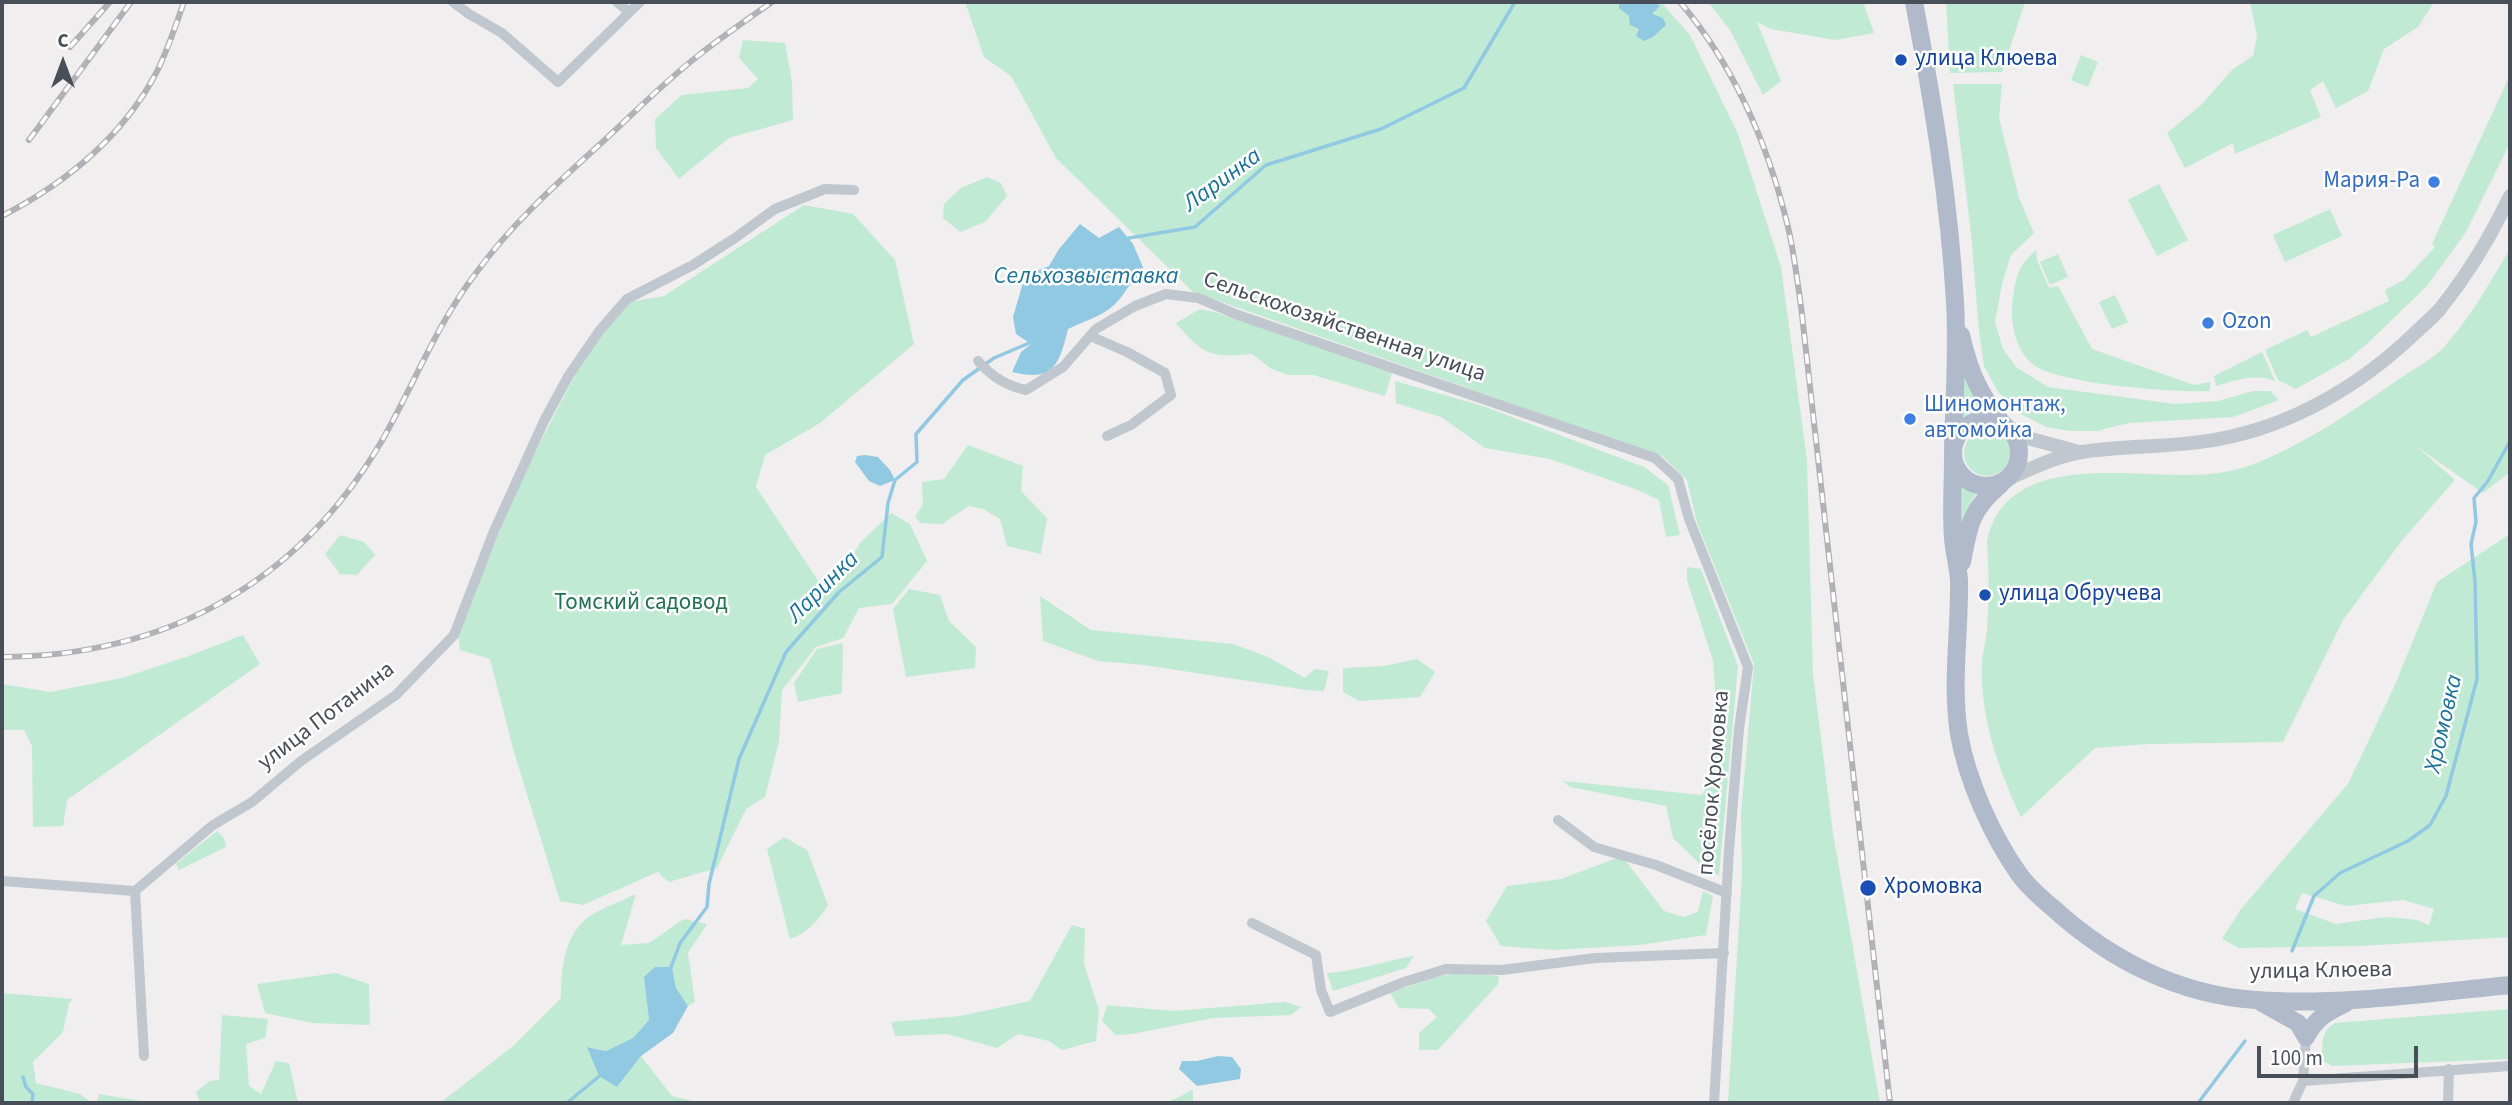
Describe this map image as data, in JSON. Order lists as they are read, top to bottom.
{
  "streets": {
    "main road": ["улица Клюева"],
    "street": ["Сельскохозяйственная улица", "улица Потанина", "посёлок Хромовка"]
  },
  "crossings": [
    ["Сельскохозяйственная улица", "посёлок Хромовка"]
  ],
  "water": ["Ларинка", "Сельхозвыставка", "Хромовка"],
  "parks": ["Томский садовод"],
  "places": [
    "улица Клюева",
    "Мария-Ра",
    "Ozon",
    "Шиномонтаж, автомойка",
    "улица Обручева",
    "Хромовка"
  ],
  "scale_bar": "100 m",
  "north": "top"
}
